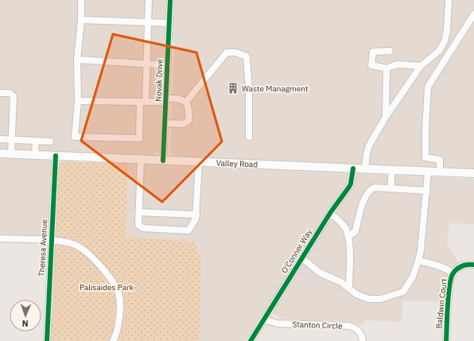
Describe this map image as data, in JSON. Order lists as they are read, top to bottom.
{
  "streets": {
    "main road": ["Valley Road"],
    "street": [
      "Novak Drive",
      "Theresa Avenue",
      "O'Conner Way",
      "Baldwin Court",
      "Stanton Circle"
    ]
  },
  "crossings": [
    ["Novak Drive", "Valley Road"],
    ["Valley Road", "Theresa Avenue"],
    ["Valley Road", "O'Conner Way"],
    ["O'Conner Way", "Stanton Circle"]
  ],
  "parks": ["Palisaides Park"],
  "places": {
    "building": ["Waste Managment"]
  },
  "north": "bottom"
}
